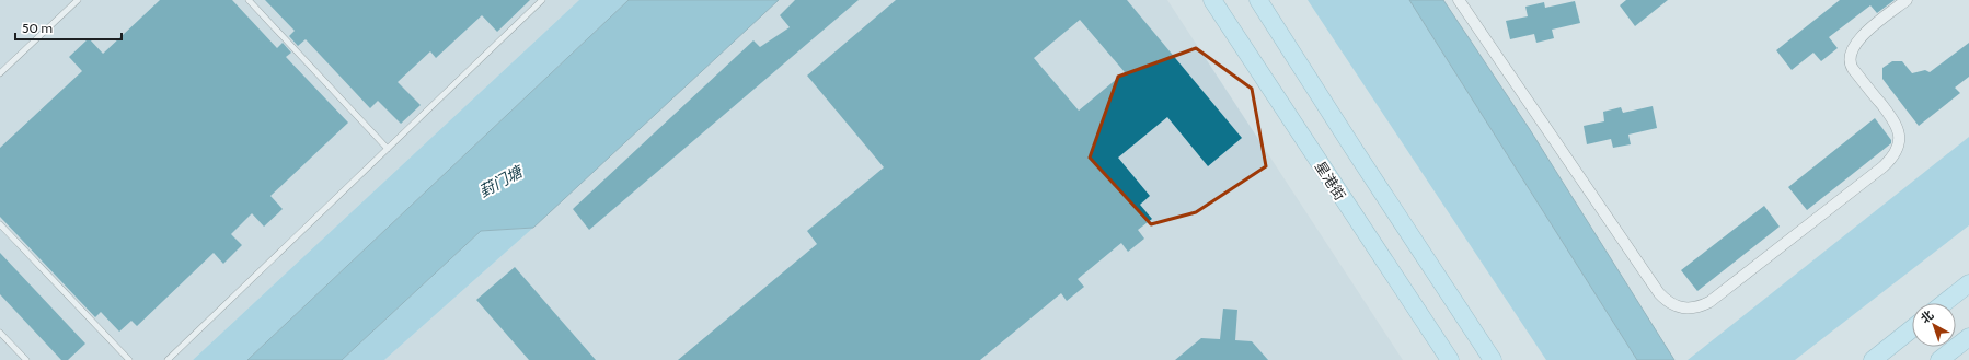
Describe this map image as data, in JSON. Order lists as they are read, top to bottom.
{
  "streets": {
    "main road": ["星港街"]
  },
  "water": ["葑门塘"],
  "scale_bar": "50 m",
  "north": "top left"
}
